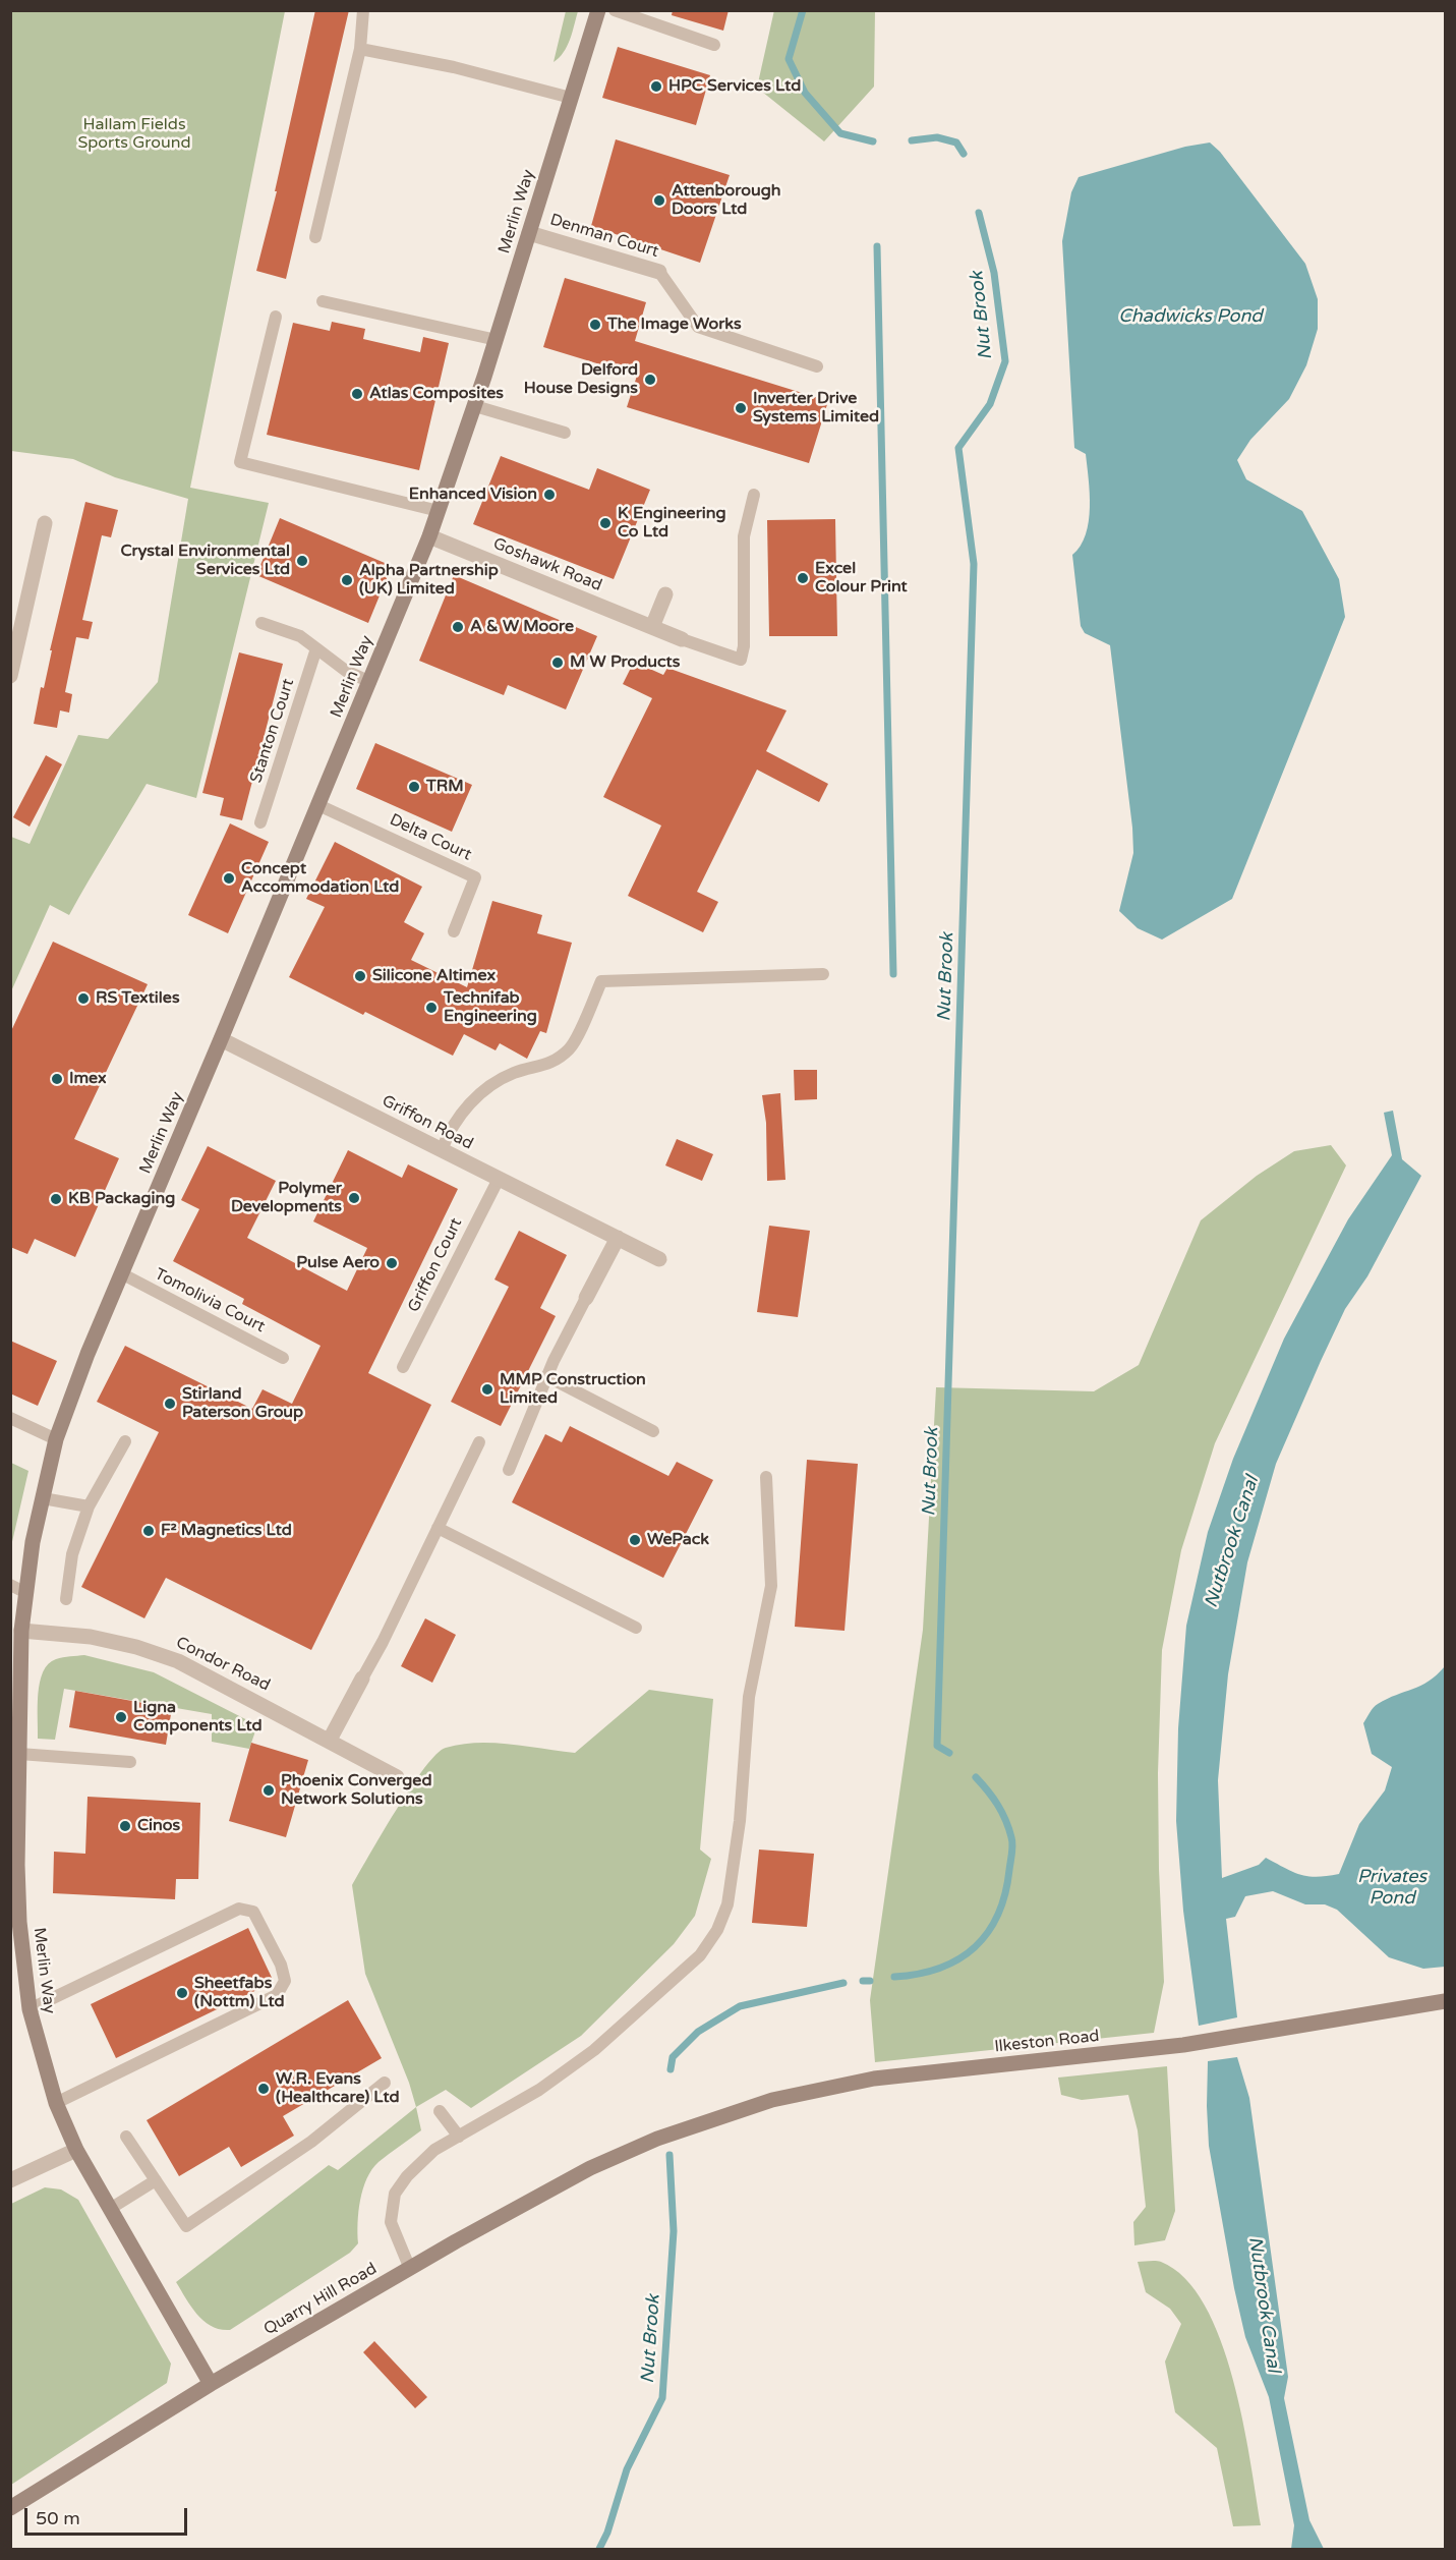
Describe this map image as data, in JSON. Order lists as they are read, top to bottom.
{
  "streets": {
    "street": [
      "Merlin Way",
      "Denman Court",
      "Goshawk Road",
      "Griffon Road",
      "Condor Road",
      "Ilkeston Road",
      "Quarry Hill Road"
    ],
    "lane": [
      "Stanton Court",
      "Delta Court",
      "Griffon Court",
      "Tomolivia Court"
    ]
  },
  "crossings": [
    ["Merlin Way", "Denman Court"],
    ["Merlin Way", "Goshawk Road"],
    ["Merlin Way", "Delta Court"],
    ["Merlin Way", "Griffon Road"],
    ["Merlin Way", "Tomolivia Court"],
    ["Merlin Way", "Condor Road"],
    ["Merlin Way", "Quarry Hill Road"],
    ["Griffon Road", "Griffon Court"],
    ["Ilkeston Road", "Quarry Hill Road"]
  ],
  "water": [
    "Nut Brook",
    "Chadwicks Pond",
    "Nutbrook Canal",
    "Privates Pond"
  ],
  "parks": ["Hallam Fields Sports Ground"],
  "places": [
    "HPC Services Ltd",
    "Attenborough Doors Ltd",
    "The Image Works",
    "Delford House Designs",
    "Atlas Composites",
    "Inverter Drive Systems Limited",
    "Enhanced Vision",
    "K Engineering Co Ltd",
    "Crystal Environmental Services Ltd",
    "Excel Colour Print",
    "Alpha Partnership (UK) Limited",
    "A & W Moore",
    "M W Products",
    "TRM",
    "Concept Accommodation Ltd",
    "Silicone Altimex",
    "RS Textiles",
    "Technifab Engineering",
    "Imex",
    "Polymer Developments",
    "KB Packaging",
    "Pulse Aero",
    "MMP Construction Limited",
    "Stirland Paterson Group",
    "F² Magnetics Ltd",
    "WePack",
    "Ligna Components Ltd",
    "Phoenix Converged Network Solutions",
    "Cinos",
    "Sheetfabs (Nottm) Ltd",
    "W.R. Evans (Healthcare) Ltd"
  ],
  "scale_bar": "50 m"
}
